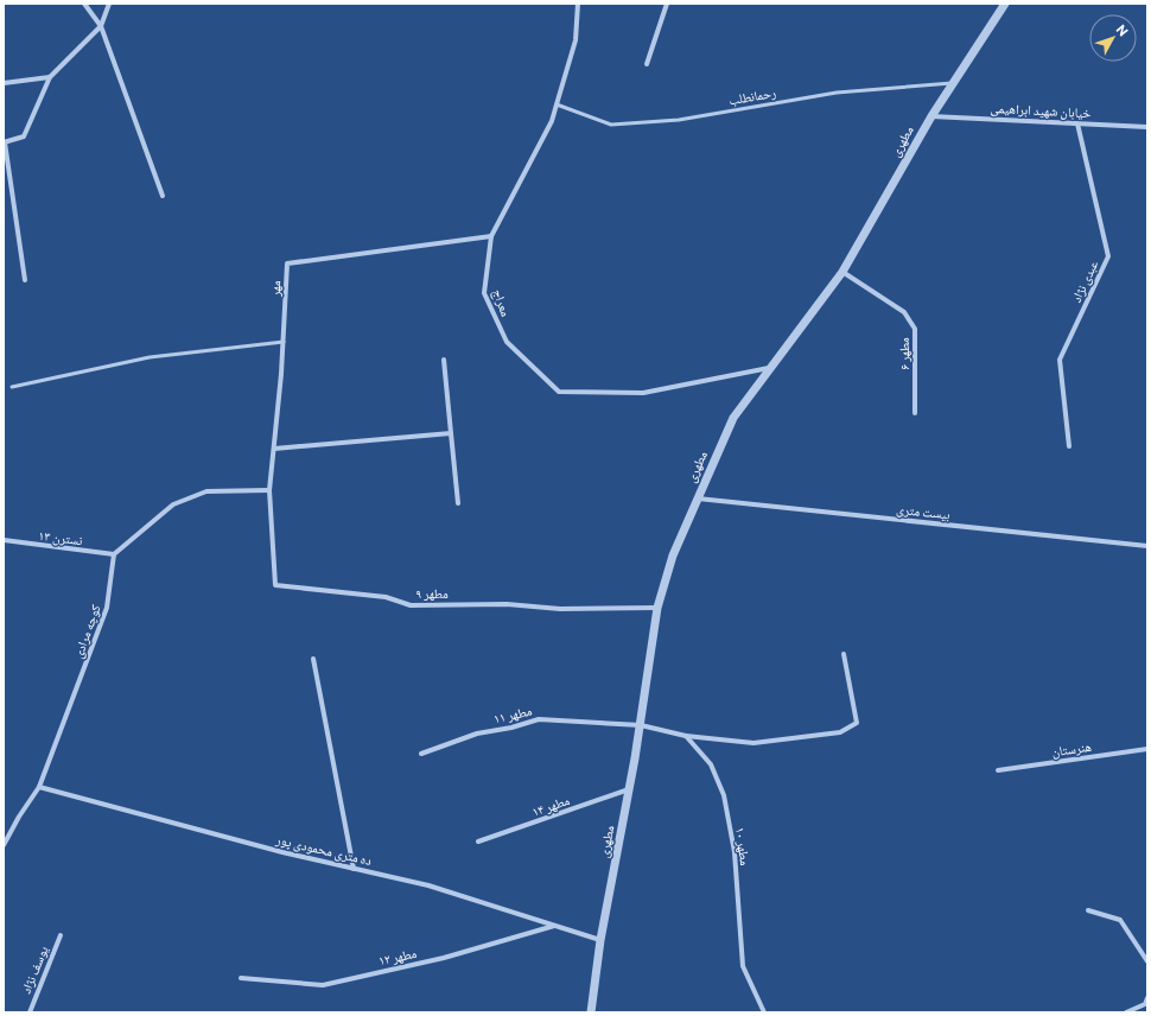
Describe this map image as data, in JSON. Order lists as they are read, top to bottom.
{
  "streets": {
    "street": [
      "خیابان شهید ابراهیمی",
      "مطهری",
      "عبدی نژاد",
      "مهر",
      "معراج",
      "مطهر ۶",
      "بیست متری",
      "نسترن ۱۳",
      "مطهر ۹",
      "کوچه مرادی",
      "مطهر ۱۱",
      "هنرستان",
      "مطهر ۱۴",
      "مطهر ۱۰",
      "ده متری محمودی پور",
      "مطهر ۱۲",
      "یوسف نژاد"
    ],
    "lane": ["رحمانطلب"]
  },
  "crossings": [
    ["رحمانطلب", "مطهری"],
    ["رحمانطلب", "معراج"],
    ["خیابان شهید ابراهیمی", "مطهری"],
    ["خیابان شهید ابراهیمی", "عبدی نژاد"],
    ["مطهری", "معراج"],
    ["مطهری", "مطهر ۶"],
    ["مطهری", "بیست متری"],
    ["مطهری", "مطهر ۹"],
    ["مطهری", "مطهر ۱۱"],
    ["مطهری", "مطهر ۱۴"],
    ["مطهری", "ده متری محمودی پور"],
    ["مهر", "معراج"],
    ["مهر", "مطهر ۹"],
    ["نسترن ۱۳", "کوچه مرادی"],
    ["کوچه مرادی", "ده متری محمودی پور"],
    ["ده متری محمودی پور", "مطهر ۱۲"]
  ],
  "north": "top right"
}
